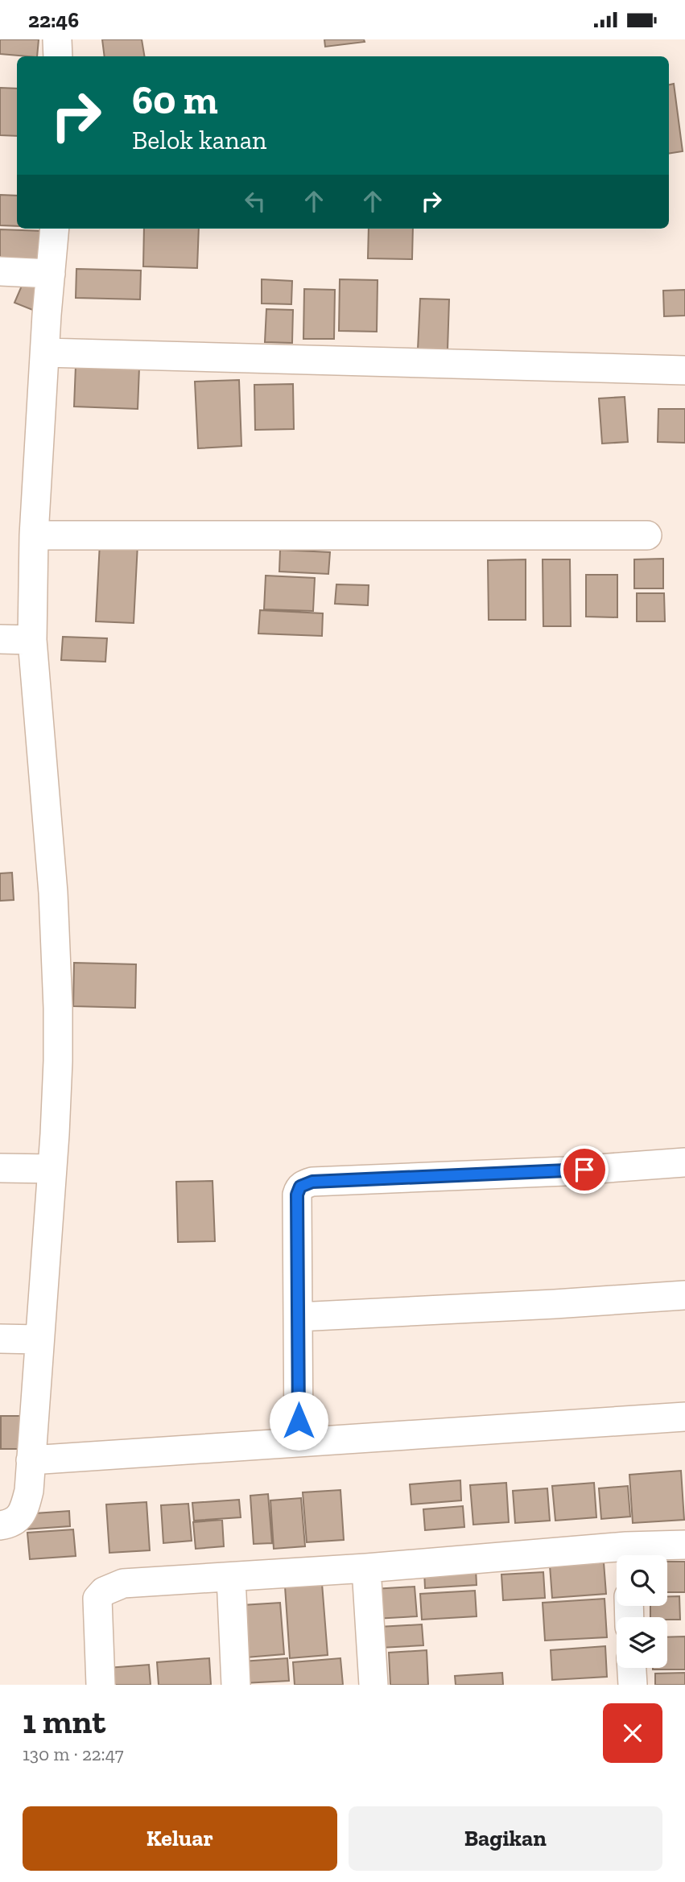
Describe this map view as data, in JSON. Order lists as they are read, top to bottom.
{
  "page": {
    "status": "22:46",
    "turn": ["60 m", "Belok kanan"],
    "heading": ["1 mnt", "130 m · 22:47"],
    "buttons": ["Keluar", "Bagikan"]
  }
}
